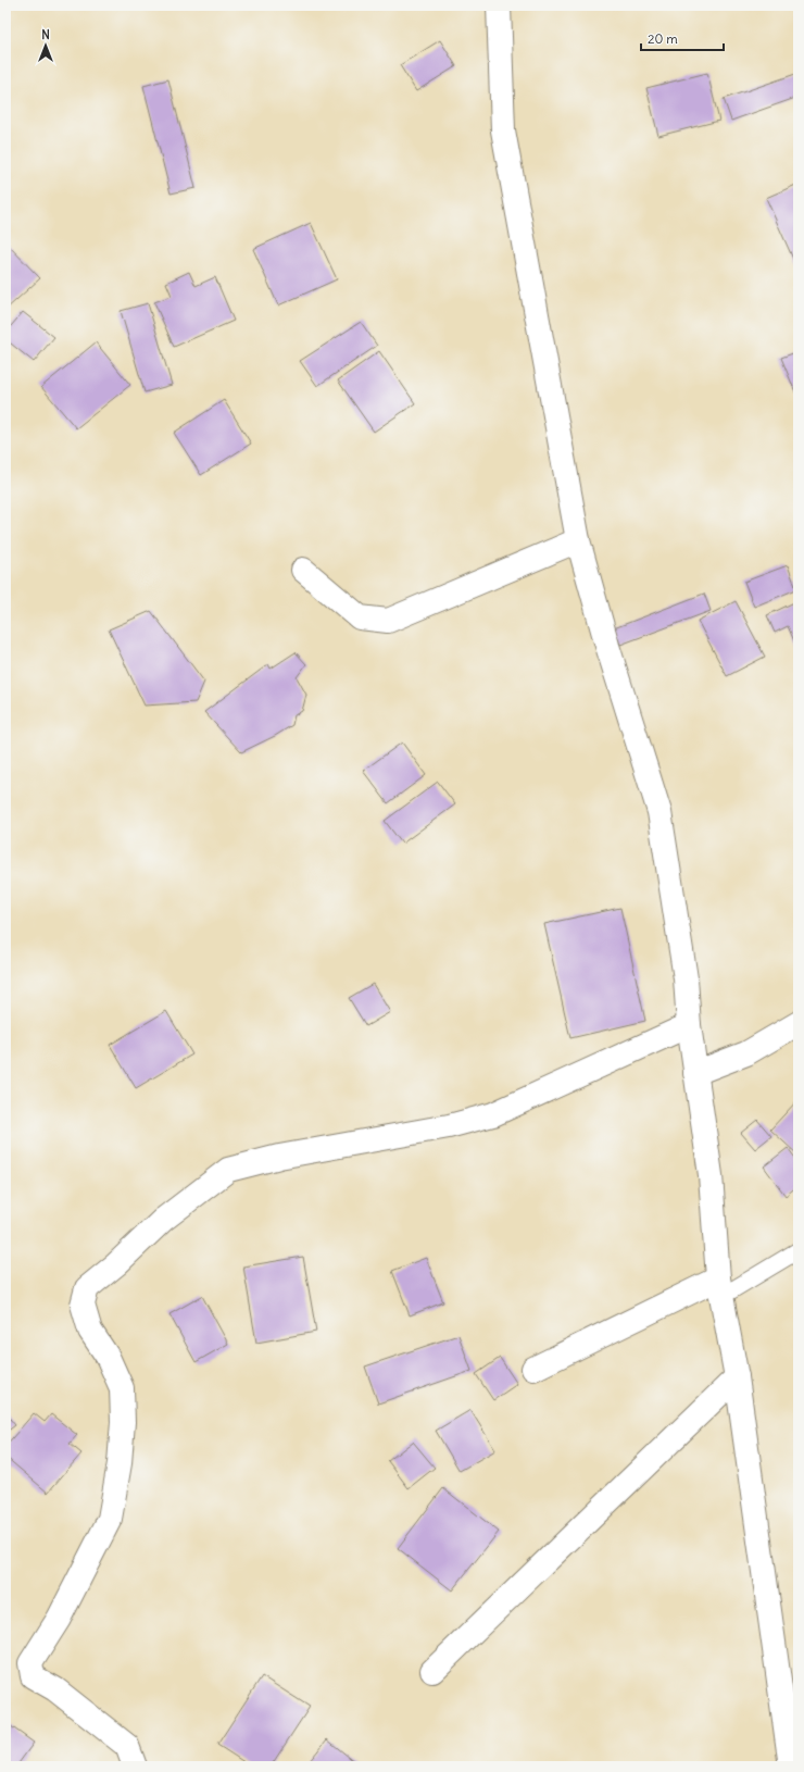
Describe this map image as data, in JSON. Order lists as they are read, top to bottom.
{
  "scale_bar": "20 m",
  "north": "top"
}
